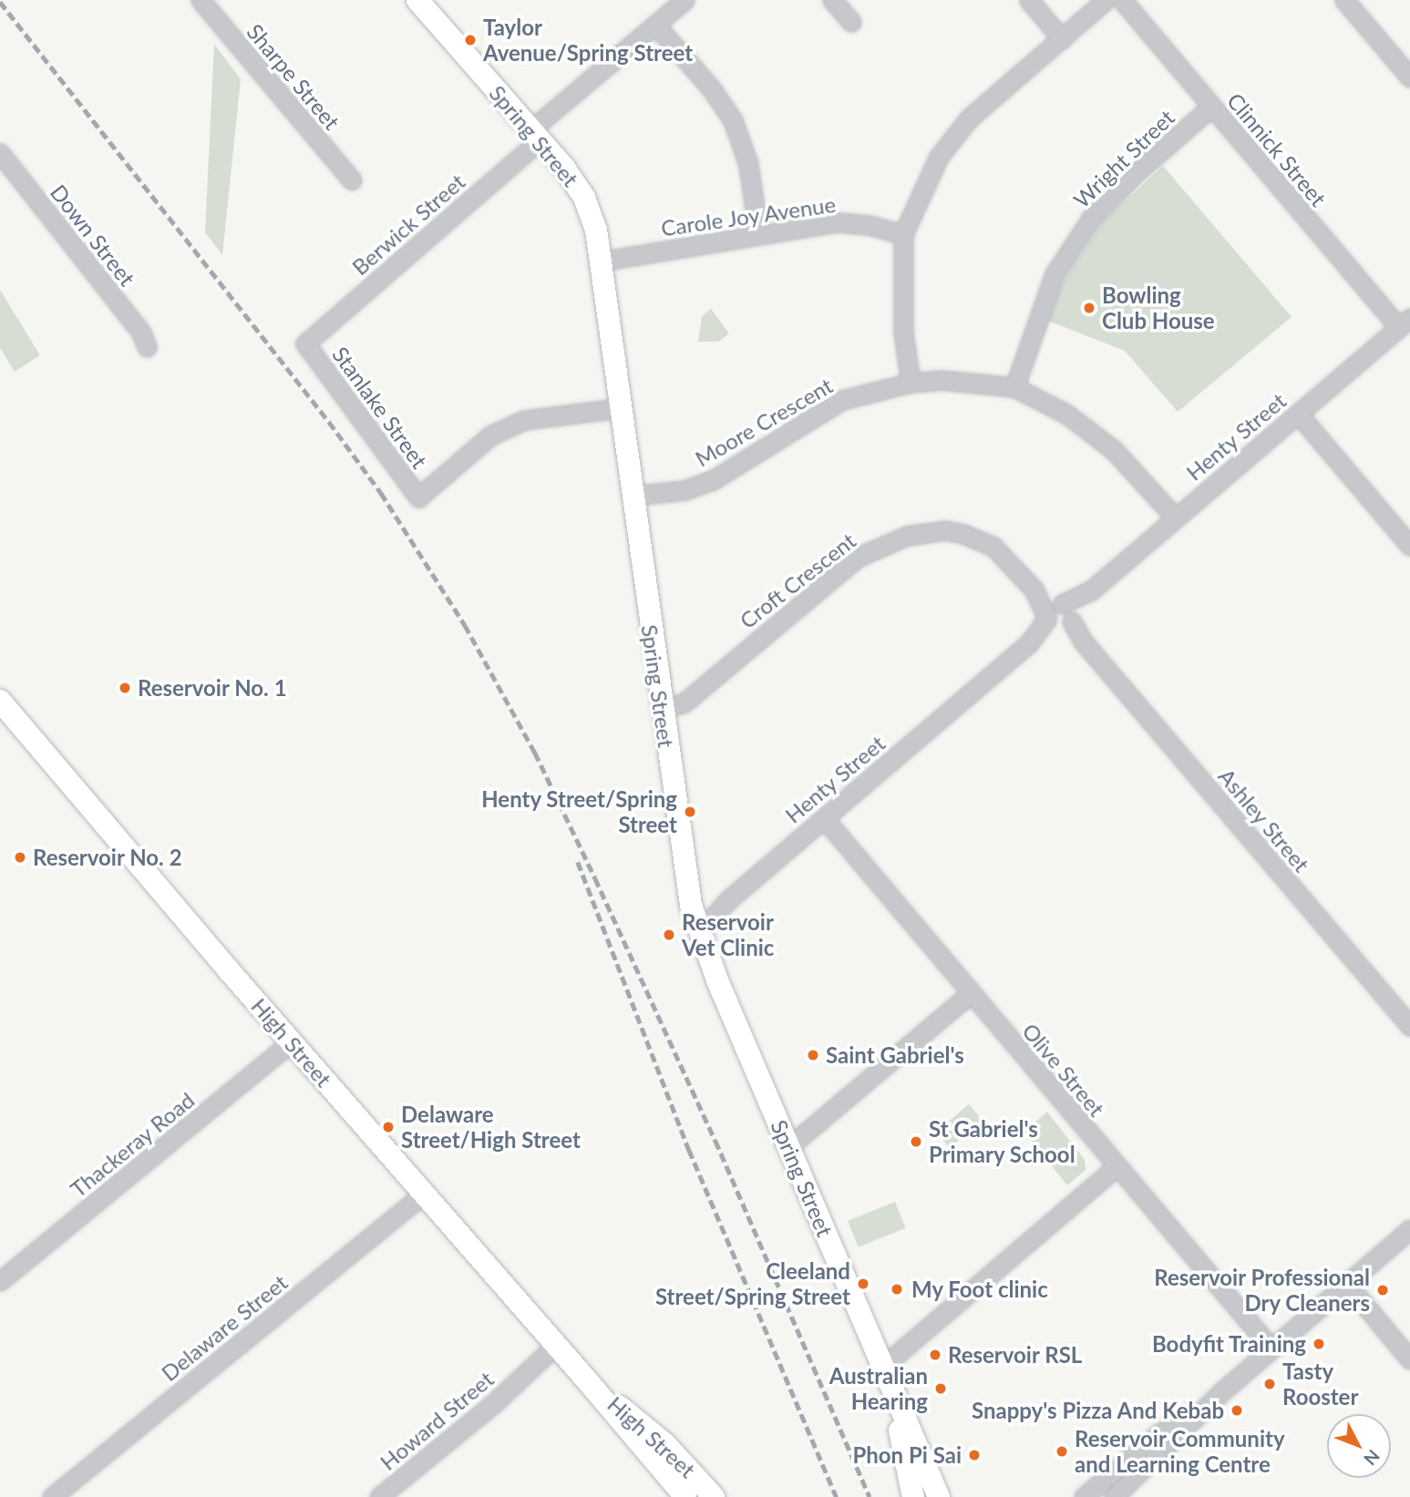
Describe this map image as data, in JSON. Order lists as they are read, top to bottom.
{
  "streets": {
    "main road": ["Spring Street", "High Street"],
    "street": [
      "Sharpe Street",
      "Clinnick Street",
      "Wright Street",
      "Carole Joy Avenue",
      "Berwick Street",
      "Down Street",
      "Stanlake Street",
      "Moore Crescent",
      "Henty Street",
      "Croft Crescent",
      "Ashley Street",
      "Olive Street",
      "Thackeray Road",
      "Delaware Street",
      "Howard Street"
    ]
  },
  "crossings": [
    ["Spring Street", "Carole Joy Avenue"],
    ["Spring Street", "Berwick Street"],
    ["Spring Street", "Stanlake Street"],
    ["Spring Street", "Moore Crescent"],
    ["Spring Street", "Henty Street"],
    ["Spring Street", "Croft Crescent"],
    ["Clinnick Street", "Wright Street"],
    ["Clinnick Street", "Henty Street"],
    ["Wright Street", "Moore Crescent"],
    ["Berwick Street", "Stanlake Street"],
    ["Moore Crescent", "Henty Street"],
    ["Henty Street", "Croft Crescent"],
    ["Henty Street", "Ashley Street"],
    ["Henty Street", "Olive Street"],
    ["Croft Crescent", "Ashley Street"],
    ["High Street", "Thackeray Road"],
    ["High Street", "Delaware Street"],
    ["High Street", "Howard Street"]
  ],
  "places": [
    "Taylor Avenue/Spring Street",
    "Bowling Club House",
    "Reservoir No. 1",
    "Henty Street/Spring Street",
    "Reservoir No. 2",
    "Reservoir Vet Clinic",
    "Saint Gabriel's",
    "Delaware Street/High Street",
    "St Gabriel's Primary School",
    "Cleeland Street/Spring Street",
    "My Foot clinic",
    "Reservoir Professional Dry Cleaners",
    "Bodyfit Training",
    "Reservoir RSL",
    "Tasty Rooster",
    "Australian Hearing",
    "Snappy's Pizza And Kebab",
    "Reservoir Community and Learning Centre",
    "Phon Pi Sai"
  ],
  "north": "bottom right"
}
